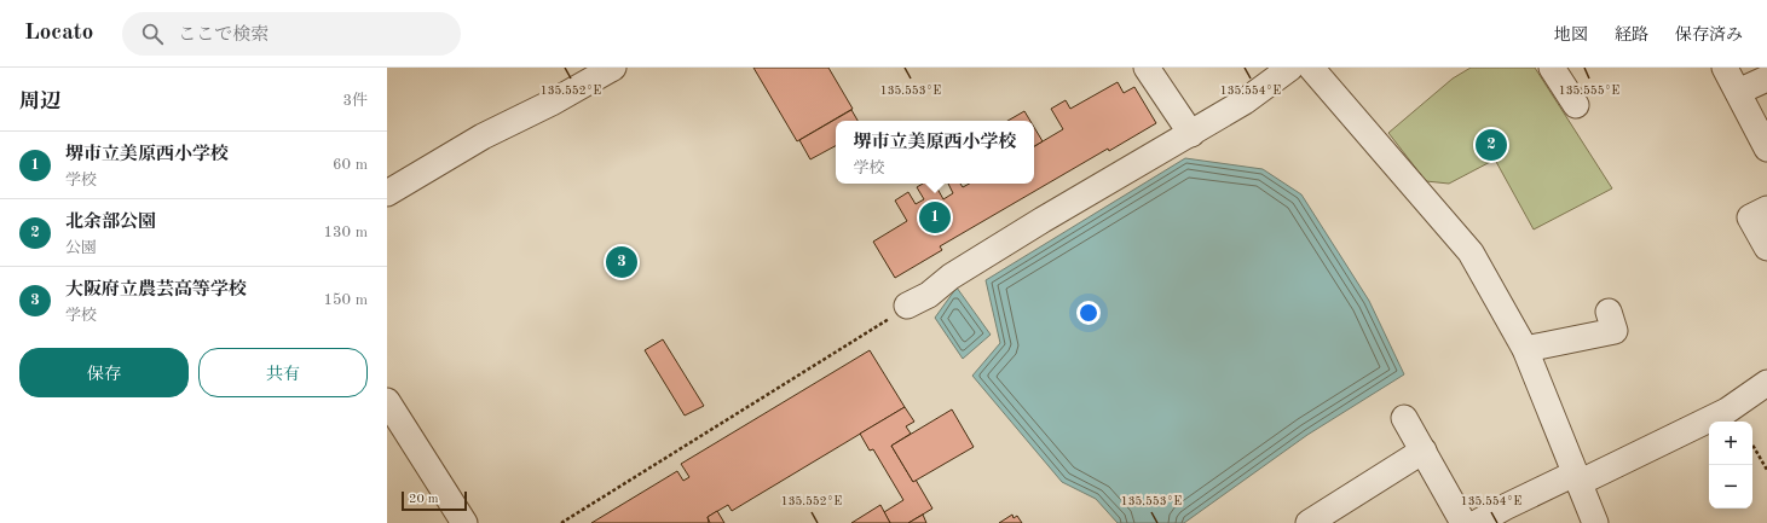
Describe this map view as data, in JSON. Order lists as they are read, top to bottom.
{
  "scale_bar": "20 m",
  "page": {
    "header": "Locato",
    "search": "ここで検索",
    "nav": ["地図", "経路", "保存済み"],
    "heading": ["周辺", "3件"],
    "popup": ["堺市立美原西小学校", "学校"],
    "pins": ["2", "1", "3"],
    "list": [
      {
        "mark": "1",
        "name": "堺市立美原西小学校",
        "note": "学校",
        "value": "60 m"
      },
      {
        "mark": "2",
        "name": "北余部公園",
        "note": "公園",
        "value": "130 m"
      },
      {
        "mark": "3",
        "name": "大阪府立農芸高等学校",
        "note": "学校",
        "value": "150 m"
      }
    ],
    "buttons": ["保存", "共有"],
    "map_buttons": ["+", "−"],
    "scale": "20 m"
  },
  "coordinates": [
    "135.552°E",
    "135.553°E",
    "135.554°E",
    "135.555°E"
  ]
}
